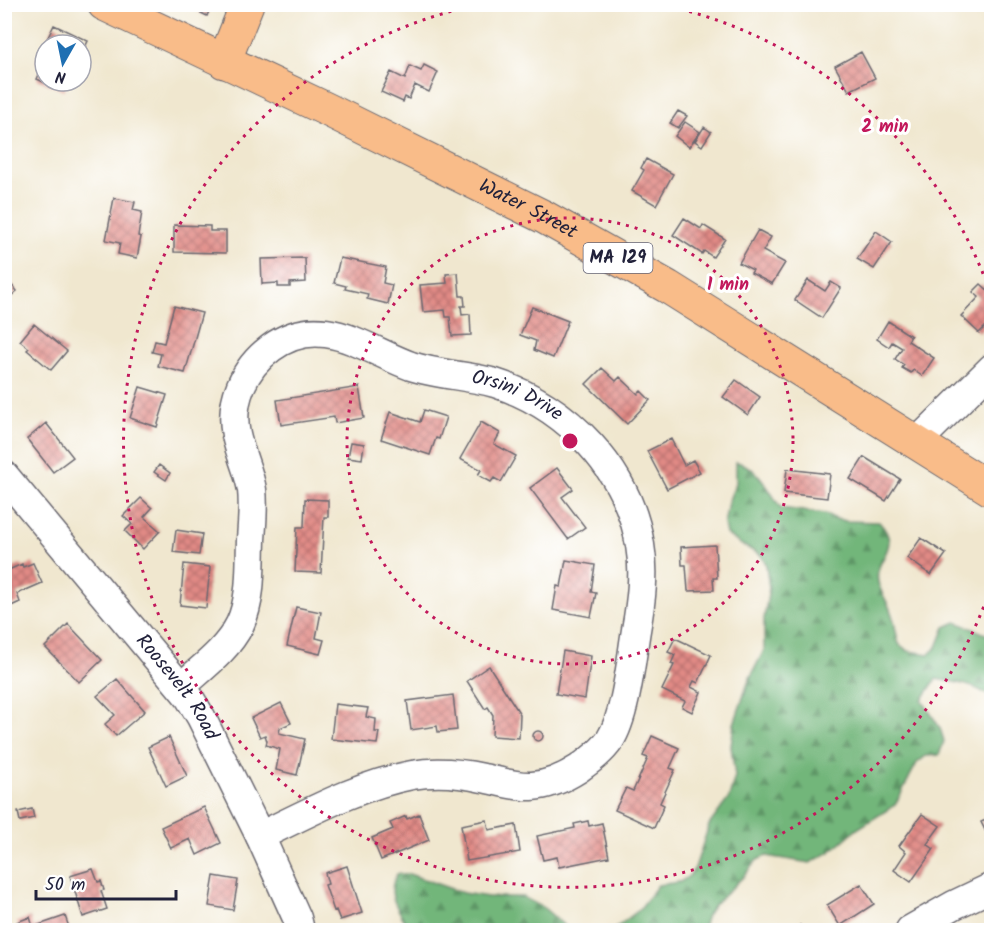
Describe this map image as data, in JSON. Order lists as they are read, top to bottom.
{
  "streets": {
    "main road": ["Water Street", "MA 129"],
    "street": ["Orsini Drive", "Roosevelt Road"]
  },
  "crossings": [
    ["Orsini Drive", "Roosevelt Road"]
  ],
  "scale_bar": "50 m",
  "north": "bottom",
  "rings": ["2 min", "1 min"]
}
